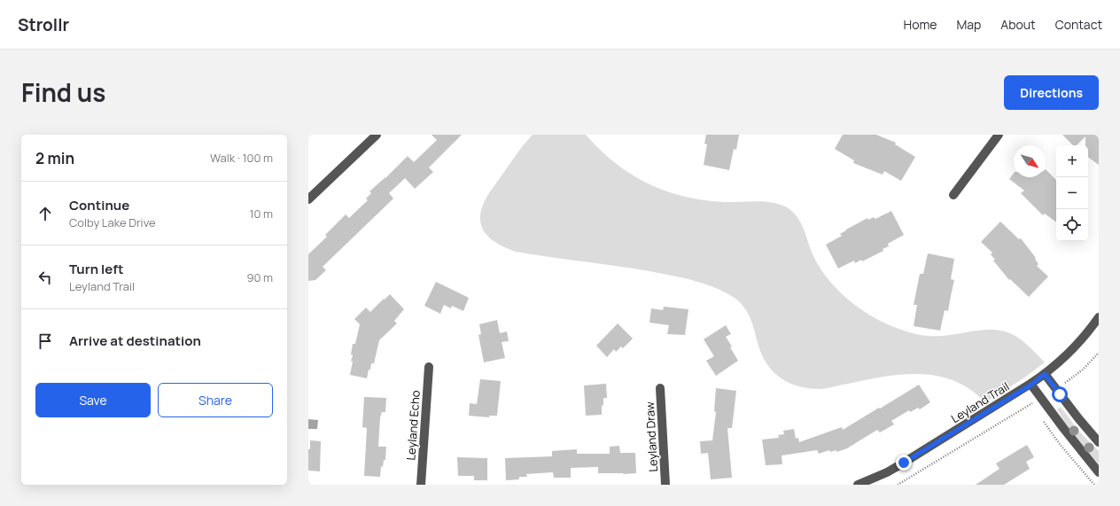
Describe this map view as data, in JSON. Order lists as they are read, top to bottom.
{
  "streets": {
    "street": ["Leyland Trail", "Leyland Echo", "Leyland Draw"]
  },
  "north": "bottom right",
  "page": {
    "header": "Strollr",
    "nav": [
      "Home",
      "Map",
      "About",
      "Contact"
    ],
    "title": "Find us",
    "buttons": [
      "Directions",
      ["Save", "Share"]
    ],
    "heading": ["2 min", "Walk · 100 m"],
    "map_buttons": ["+", "−"],
    "list": [
      ["Continue", "Colby Lake Drive", "10 m"],
      ["Turn left", "Leyland Trail", "90 m"],
      "Arrive at destination"
    ]
  }
}
